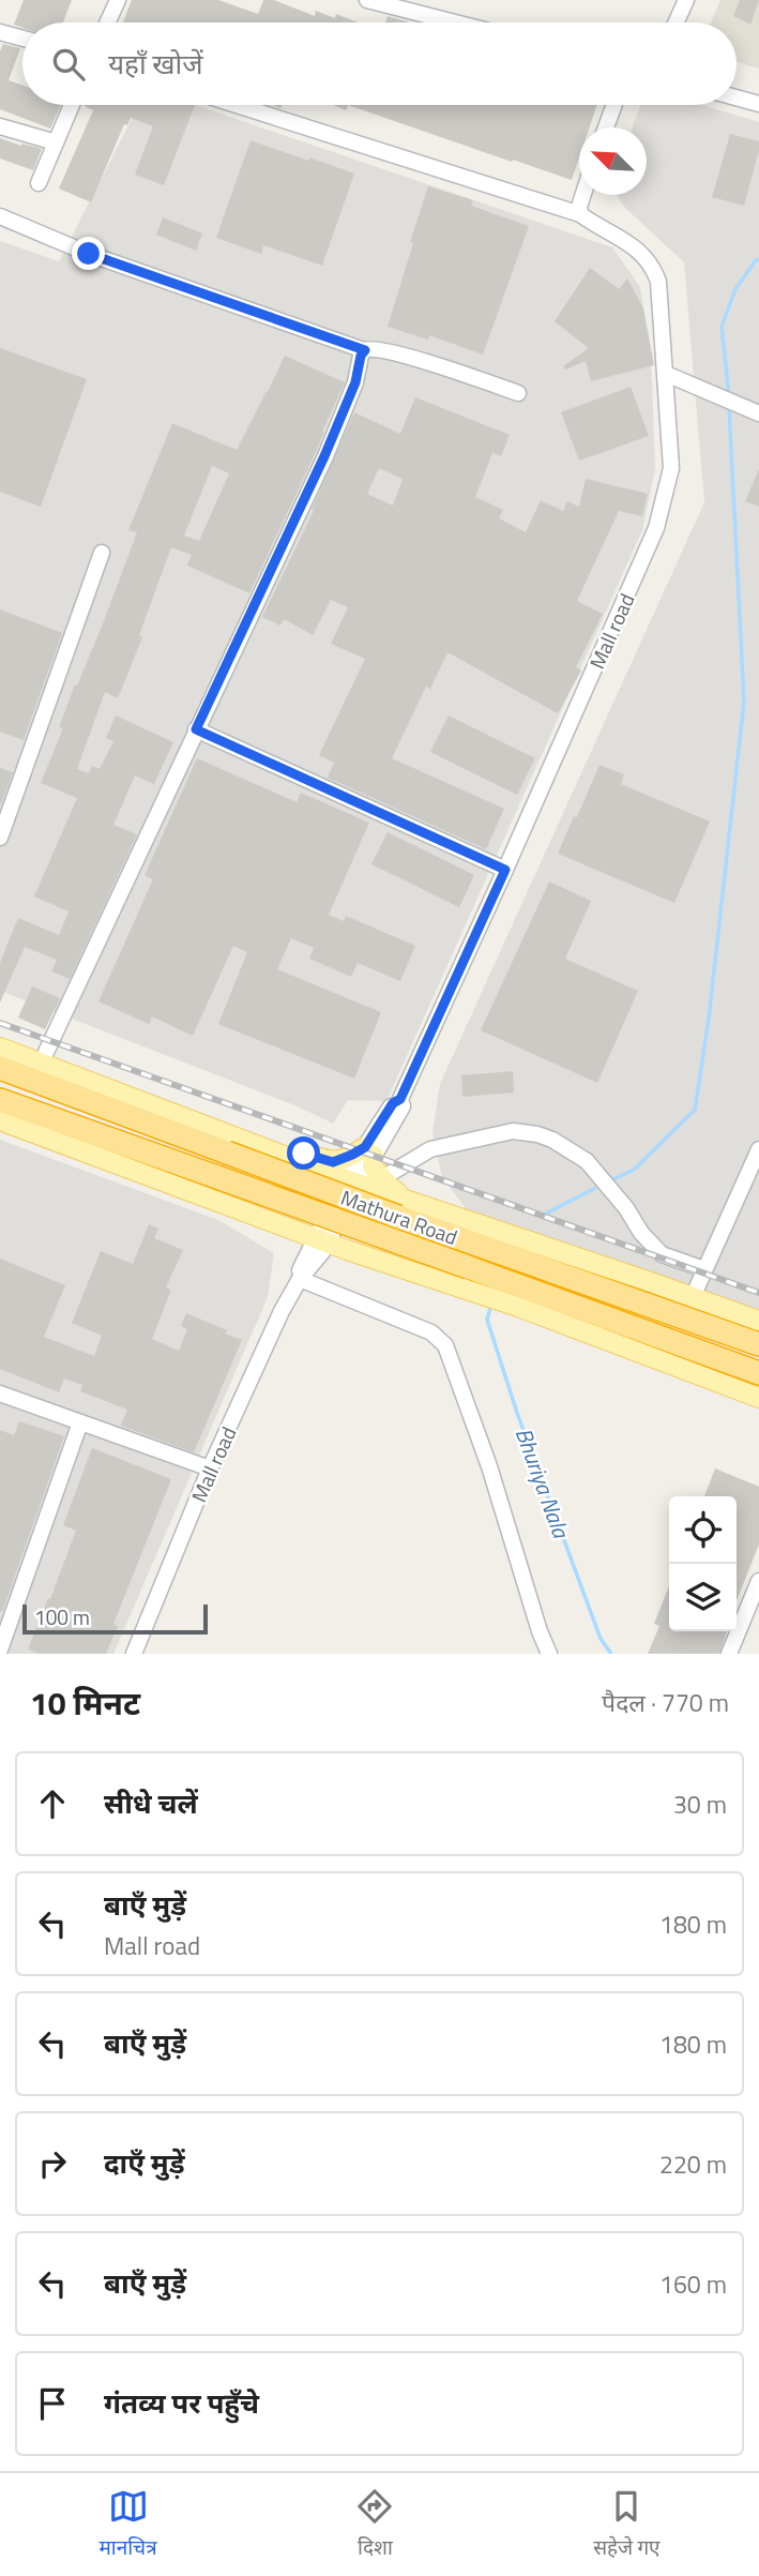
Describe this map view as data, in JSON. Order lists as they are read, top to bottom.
{
  "streets": {
    "highway": ["Mathura Road"],
    "street": ["Mall road"]
  },
  "water": ["Bhuriya Nala"],
  "scale_bar": "100 m",
  "north": "top left",
  "page": {
    "search": "यहाँ खोजें",
    "scale": "100 m",
    "heading": ["10 मिनट", "पैदल · 770 m"],
    "list": [
      ["सीधे चलें", "30 m"],
      ["बाएँ मुड़ें", "Mall road", "180 m"],
      ["बाएँ मुड़ें", "180 m"],
      ["दाएँ मुड़ें", "220 m"],
      ["बाएँ मुड़ें", "160 m"],
      "गंतव्य पर पहुँचे"
    ],
    "nav": ["मानचित्र", "दिशा", "सहेजे गए"]
  }
}
